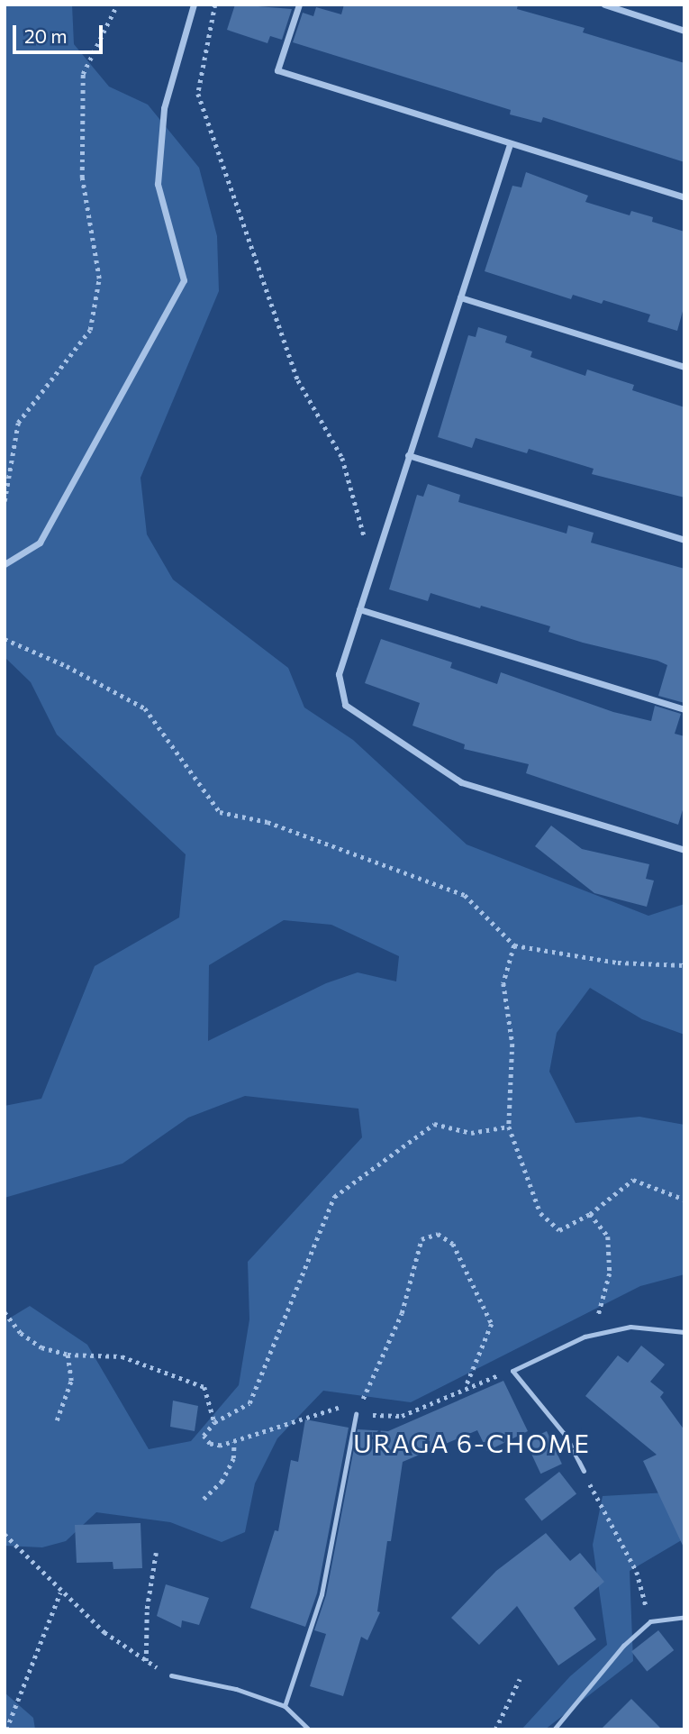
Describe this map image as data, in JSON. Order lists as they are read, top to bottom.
{
  "districts": ["URAGA 6-CHOME"],
  "scale_bar": "20 m"
}
